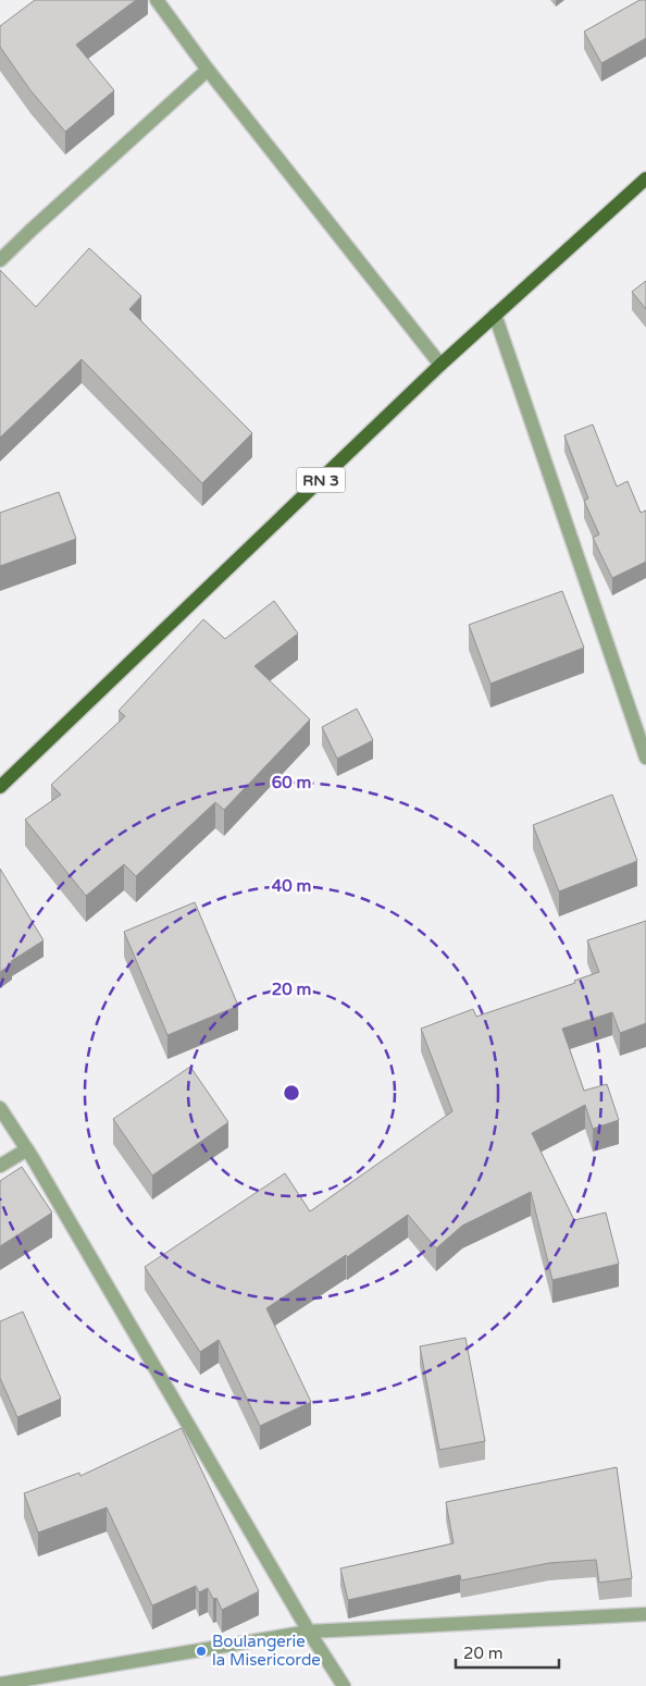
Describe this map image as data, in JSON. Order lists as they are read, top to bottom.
{
  "streets": {
    "main road": ["RN 3"]
  },
  "places": ["Boulangerie la Misericorde"],
  "scale_bar": "20 m",
  "rings": ["60 m", "40 m", "20 m"]
}
